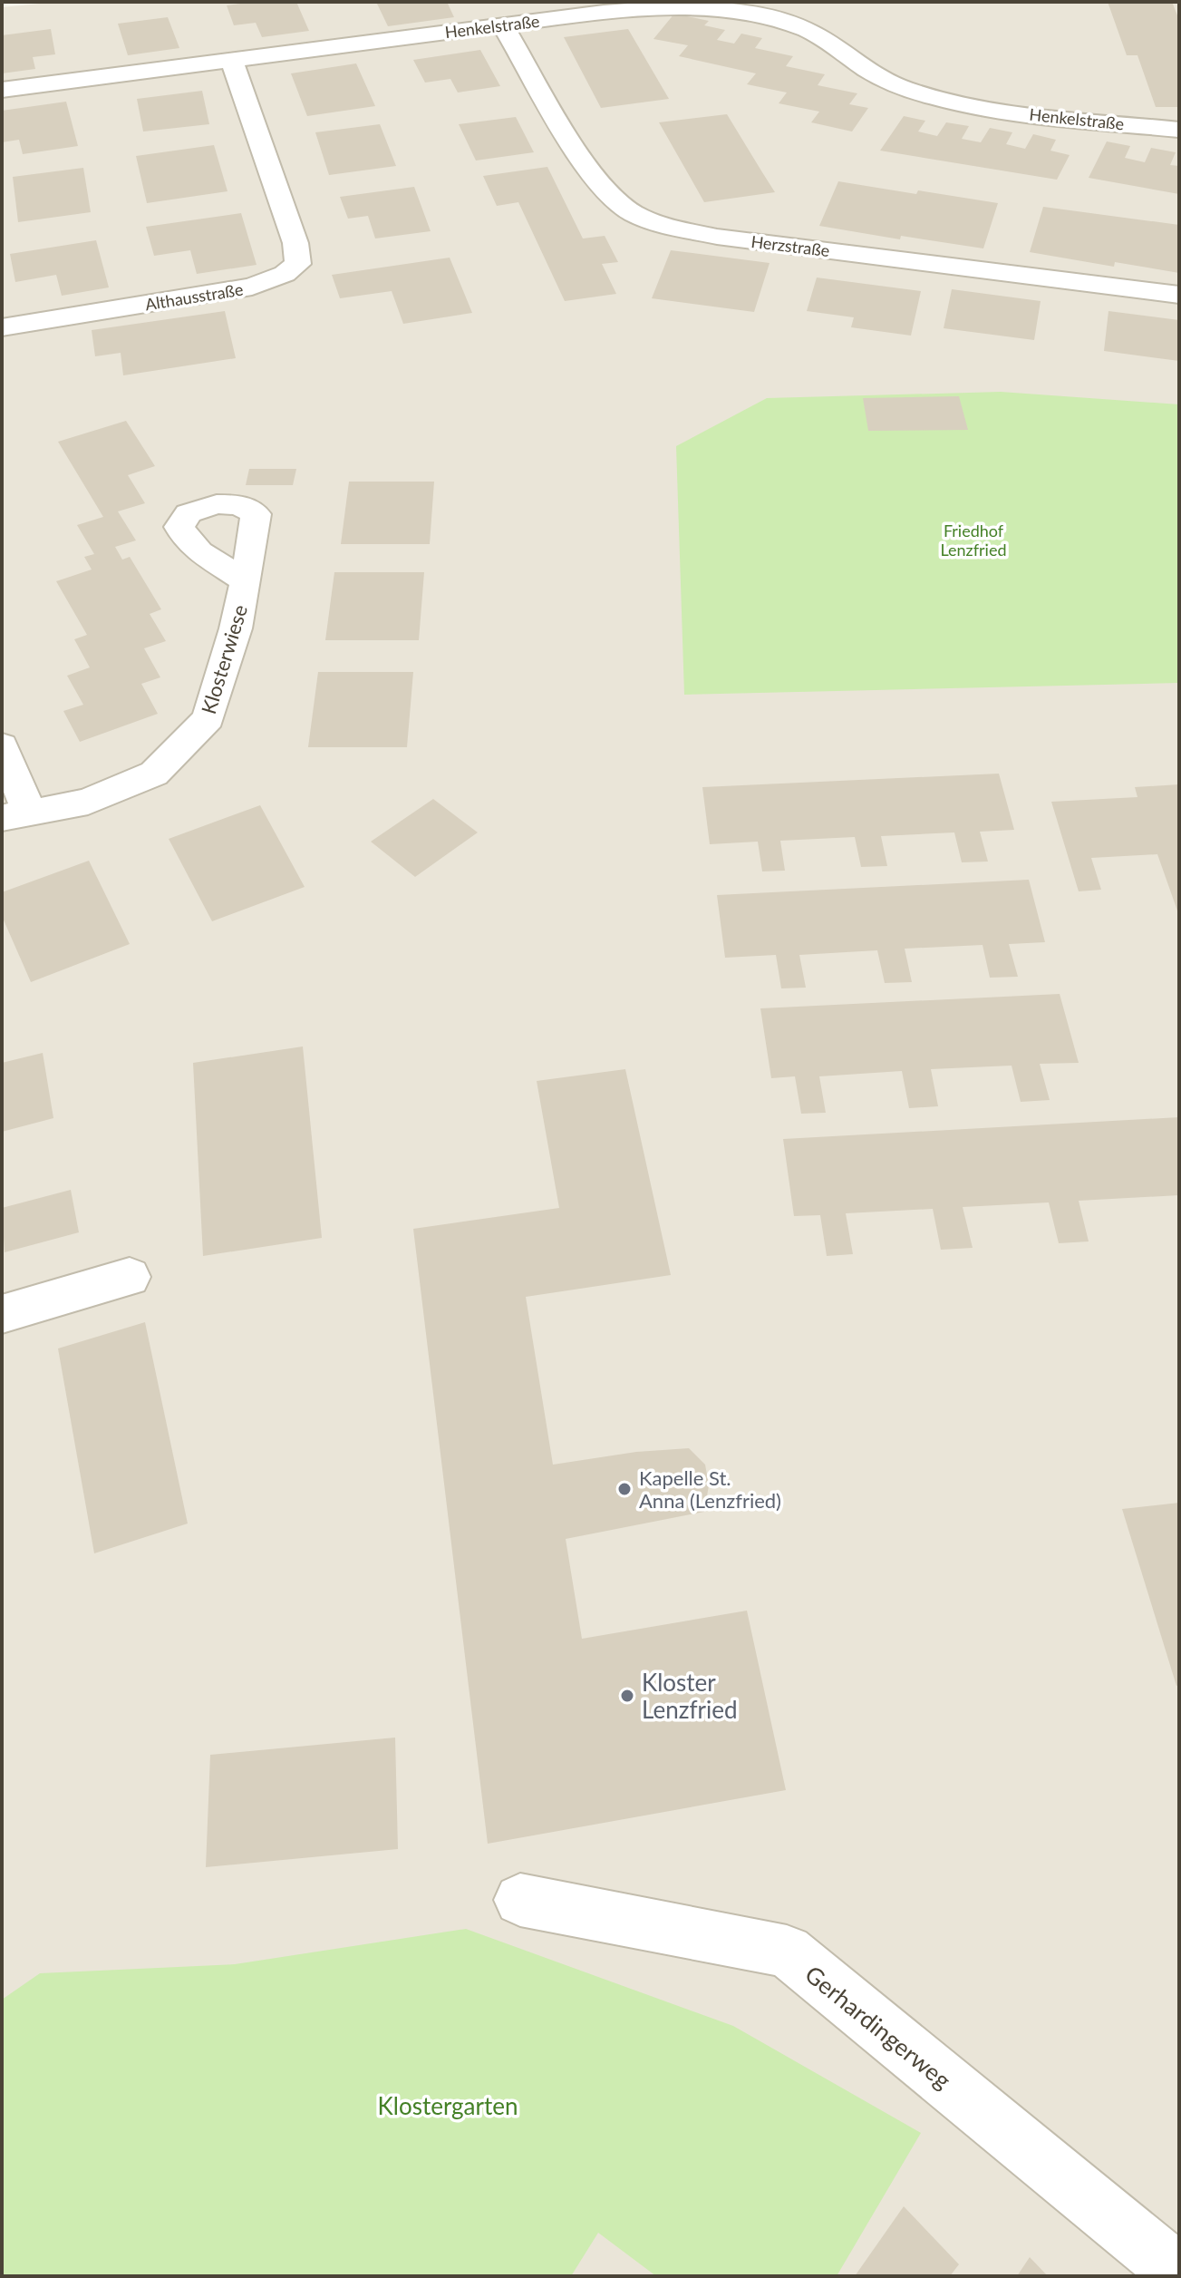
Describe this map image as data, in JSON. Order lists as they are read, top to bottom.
{
  "streets": {
    "street": [
      "Henkelstraße",
      "Herzstraße",
      "Althausstraße",
      "Klosterwiese",
      "Gerhardingerweg"
    ]
  },
  "crossings": [
    ["Henkelstraße", "Herzstraße"],
    ["Henkelstraße", "Althausstraße"]
  ],
  "parks": ["Friedhof Lenzfried", "Klostergarten"],
  "places": ["Kapelle St. Anna (Lenzfried)", "Kloster Lenzfried"]
}
